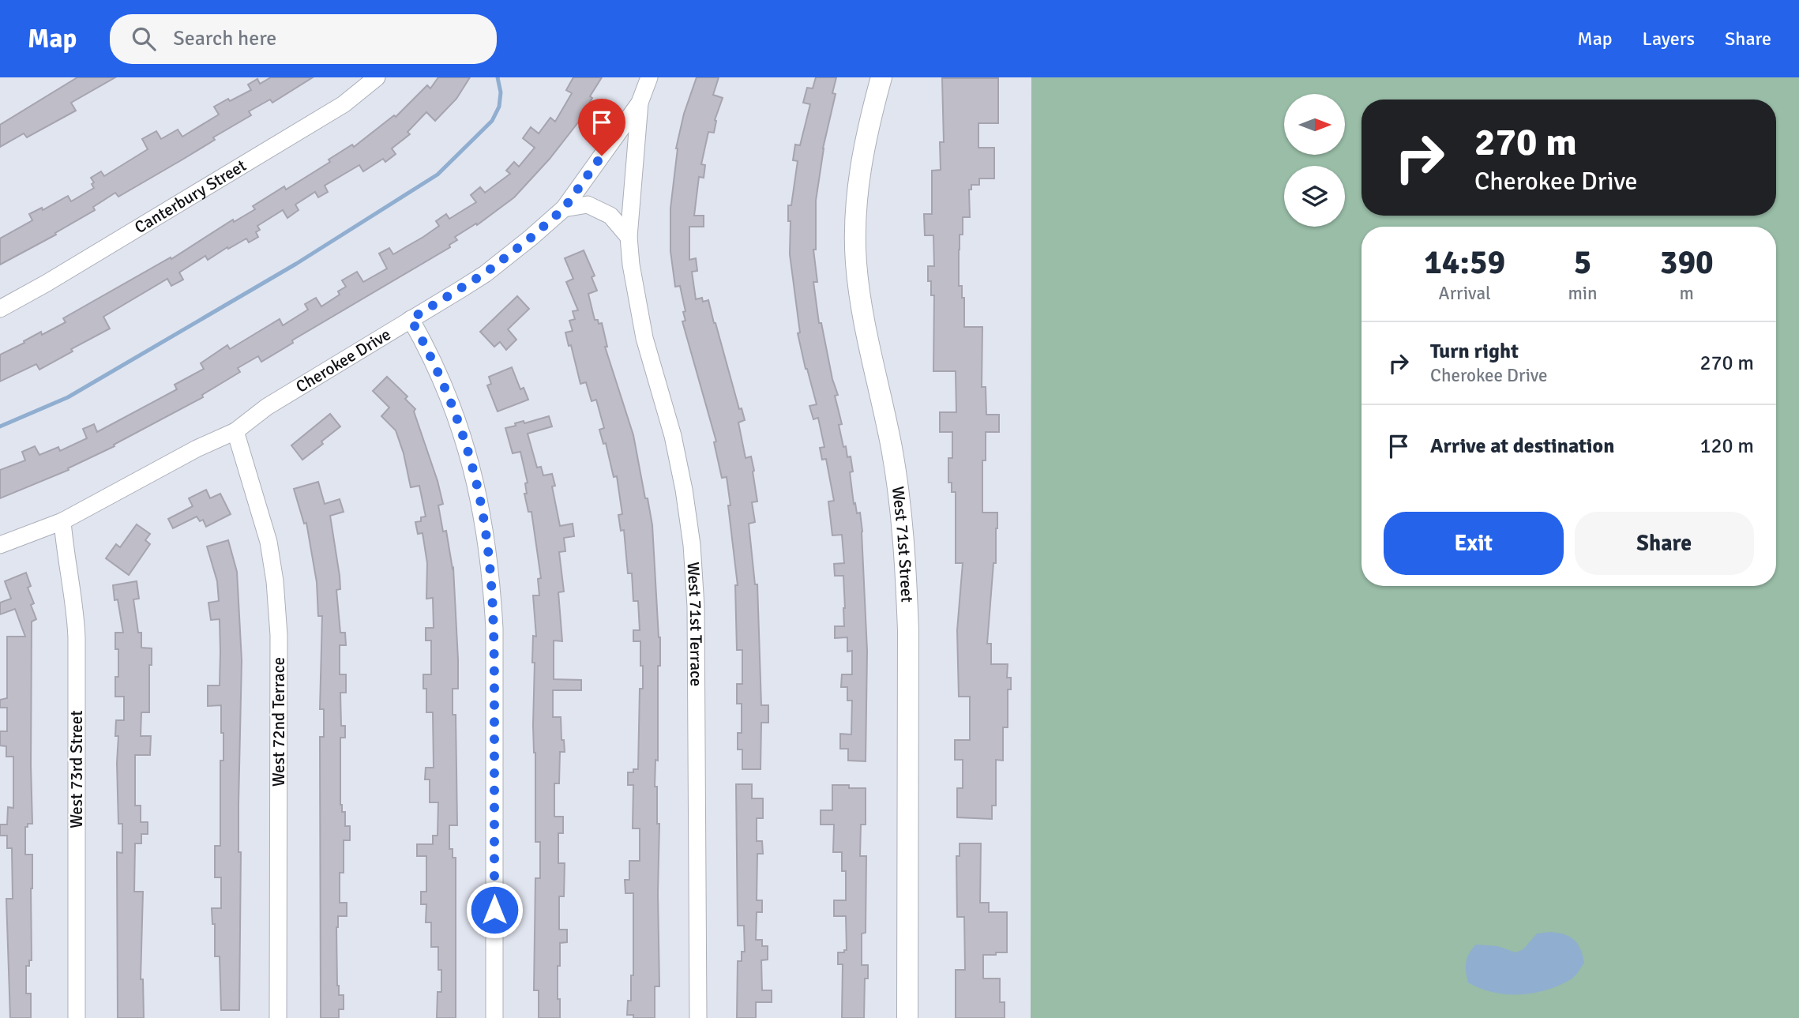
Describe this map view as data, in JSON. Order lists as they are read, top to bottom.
{
  "streets": {
    "street": [
      "Canterbury Street",
      "Cherokee Drive",
      "West 71st Street",
      "West 71st Terrace",
      "West 72nd Terrace",
      "West 73rd Street"
    ]
  },
  "crossings": [
    ["Cherokee Drive", "West 71st Terrace"],
    ["Cherokee Drive", "West 72nd Terrace"],
    ["Cherokee Drive", "West 73rd Street"]
  ],
  "north": "right",
  "page": {
    "header": "Map",
    "search": "Search here",
    "nav": ["Map", "Layers", "Share"],
    "turn": ["270 m", "Cherokee Drive"],
    "eta": [
      "14:59",
      "Arrival",
      "5",
      "min",
      "390",
      "m"
    ],
    "list": [
      {
        "name": "Turn right",
        "note": "Cherokee Drive",
        "value": "270 m"
      },
      {
        "name": "Arrive at destination",
        "value": "120 m"
      }
    ],
    "buttons": ["Exit", "Share"]
  }
}
